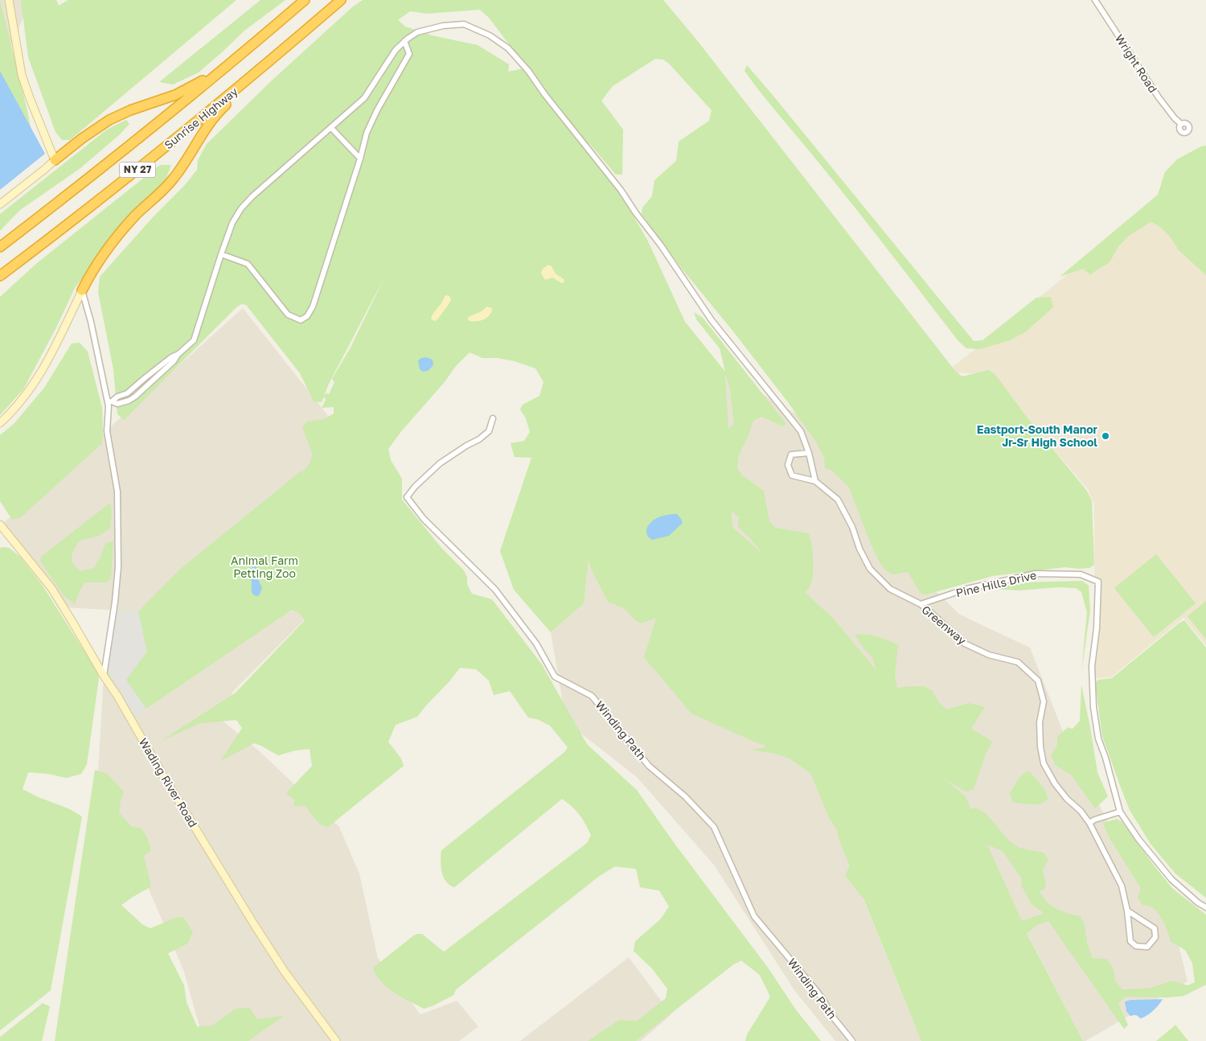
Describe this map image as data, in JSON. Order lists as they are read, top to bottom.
{
  "streets": {
    "highway": ["Sunrise Highway", "NY 27"],
    "main road": ["Wading River Road"],
    "street": [
      "Wright Road",
      "Pine Hills Drive",
      "Greenway",
      "Winding Path"
    ]
  },
  "crossings": [
    ["Pine Hills Drive", "Greenway"]
  ],
  "parks": ["Animal Farm Petting Zoo"],
  "places": ["Eastport-South Manor Jr-Sr High School"]
}
